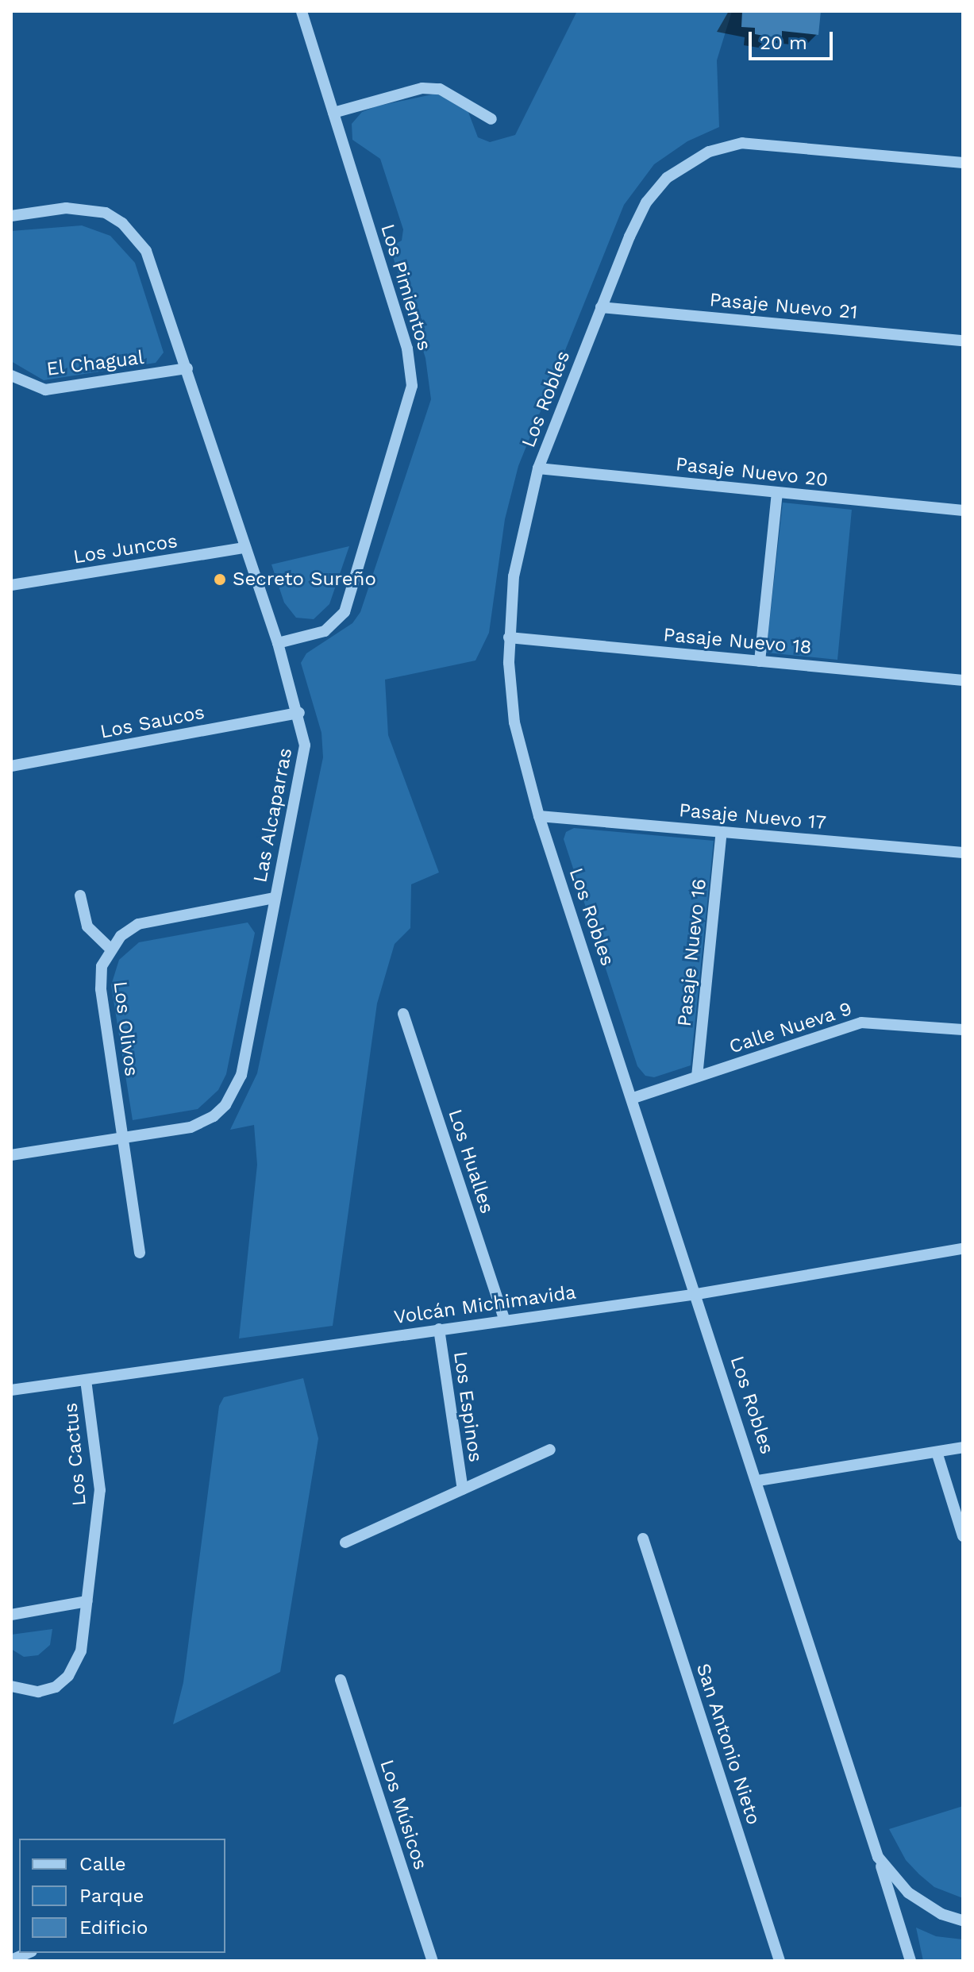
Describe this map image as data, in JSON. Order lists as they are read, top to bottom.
{
  "streets": {
    "street": [
      "Los Pimientos",
      "Pasaje Nuevo 21",
      "El Chagual",
      "Los Robles",
      "Pasaje Nuevo 20",
      "Los Juncos",
      "Pasaje Nuevo 18",
      "Los Saucos",
      "Las Alcaparras",
      "Pasaje Nuevo 17",
      "Pasaje Nuevo 16",
      "Calle Nueva 9",
      "Los Olivos",
      "Los Hualles",
      "Volcán Michimavida",
      "Los Espinos",
      "Los Cactus",
      "San Antonio Nieto",
      "Los Músicos"
    ]
  },
  "crossings": [
    ["Los Pimientos", "Las Alcaparras"],
    ["Pasaje Nuevo 21", "Los Robles"],
    ["El Chagual", "Las Alcaparras"],
    ["Los Robles", "Pasaje Nuevo 20"],
    ["Los Robles", "Pasaje Nuevo 18"],
    ["Los Robles", "Pasaje Nuevo 17"],
    ["Los Robles", "Calle Nueva 9"],
    ["Los Robles", "Volcán Michimavida"],
    ["Los Juncos", "Las Alcaparras"],
    ["Los Saucos", "Las Alcaparras"],
    ["Las Alcaparras", "Los Olivos"],
    ["Pasaje Nuevo 17", "Pasaje Nuevo 16"],
    ["Pasaje Nuevo 16", "Calle Nueva 9"],
    ["Los Hualles", "Volcán Michimavida"],
    ["Volcán Michimavida", "Los Espinos"],
    ["Volcán Michimavida", "Los Cactus"]
  ],
  "places": ["Secreto Sureño"],
  "legend": ["Calle", "Parque", "Edificio"],
  "scale_bar": "20 m"
}
